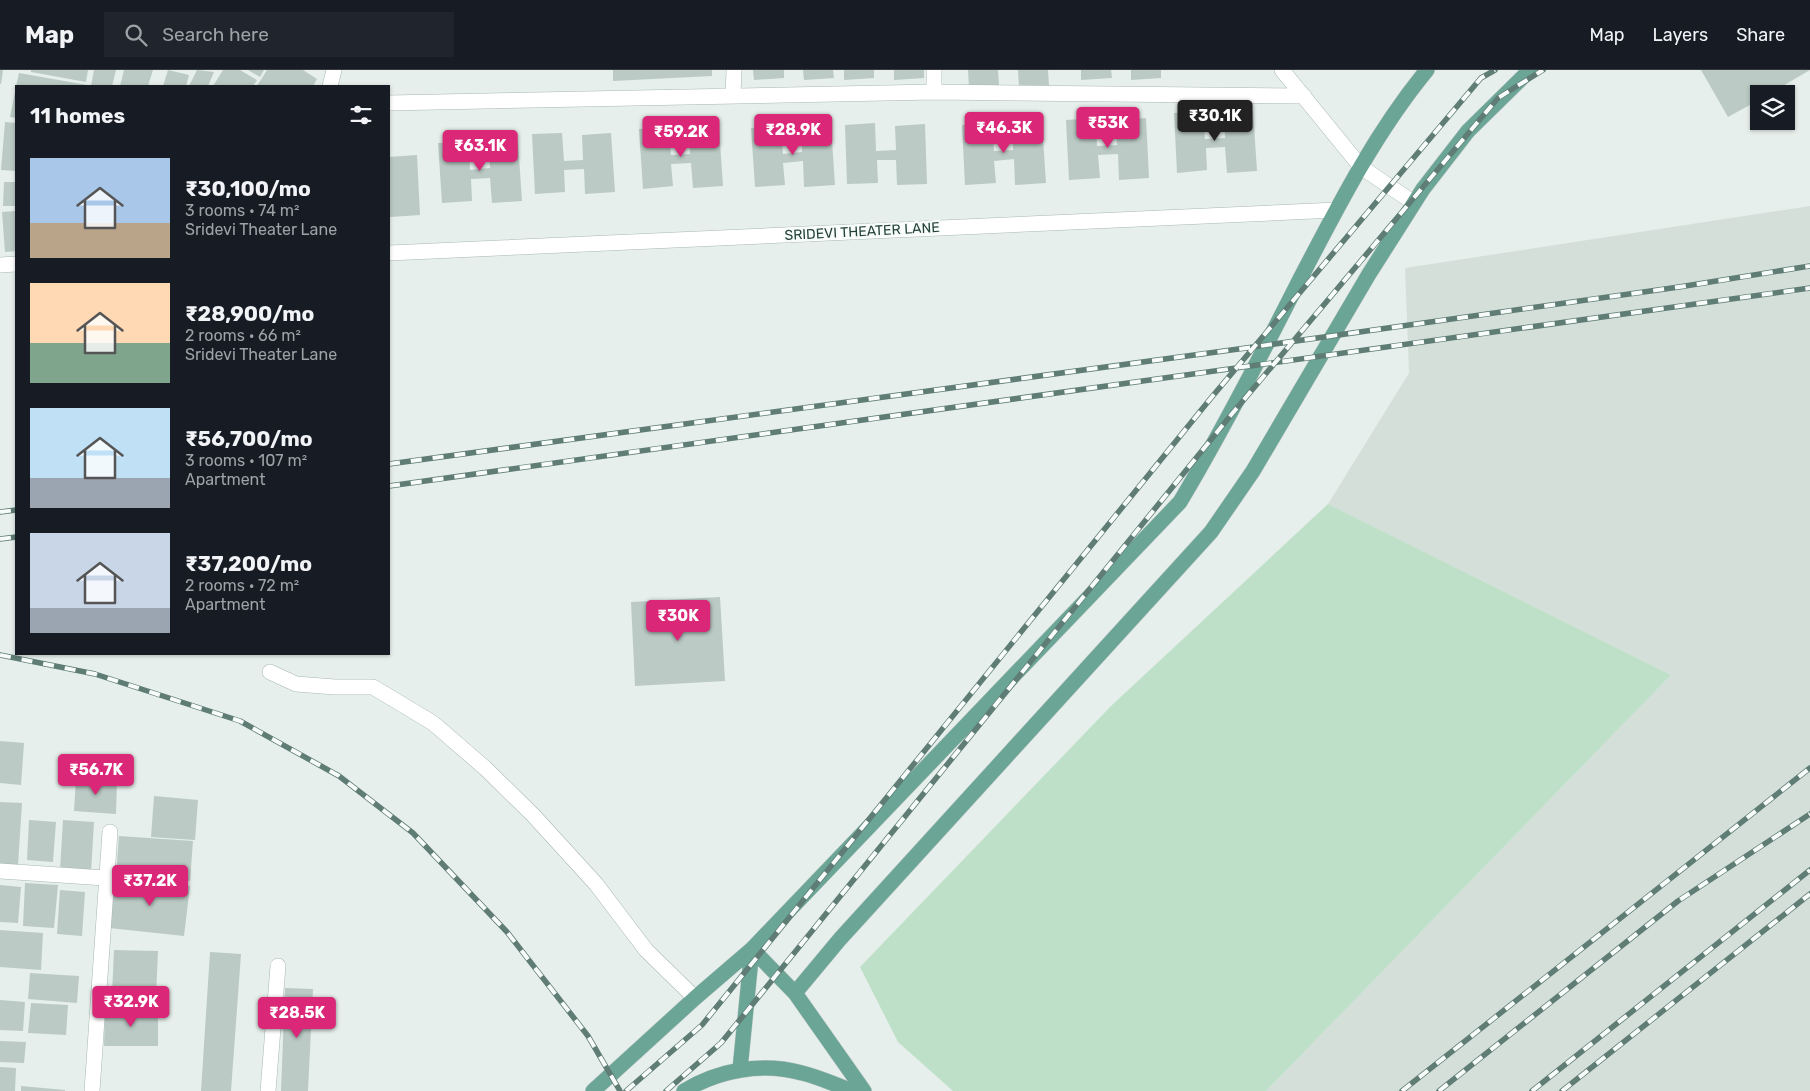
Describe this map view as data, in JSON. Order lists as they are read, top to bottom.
{
  "streets": {
    "street": ["SRIDEVI THEATER LANE"]
  },
  "page": {
    "header": "Map",
    "search": "Search here",
    "nav": ["Map", "Layers", "Share"],
    "heading": "11 homes",
    "price": [
      "₹30.1K",
      "₹53K",
      "₹46.3K",
      "₹28.9K",
      "₹59.2K",
      "₹63.1K",
      "₹30K",
      "₹56.7K",
      "₹37.2K",
      "₹32.9K",
      "₹28.5K"
    ],
    "list": [
      {
        "name": "₹30,100/mo",
        "note": "3 rooms · 74 m² · Sridevi Theater Lane"
      },
      {
        "name": "₹28,900/mo",
        "note": "2 rooms · 66 m² · Sridevi Theater Lane"
      },
      {
        "name": "₹56,700/mo",
        "note": "3 rooms · 107 m² · Apartment"
      },
      {
        "name": "₹37,200/mo",
        "note": "2 rooms · 72 m² · Apartment"
      }
    ]
  }
}
